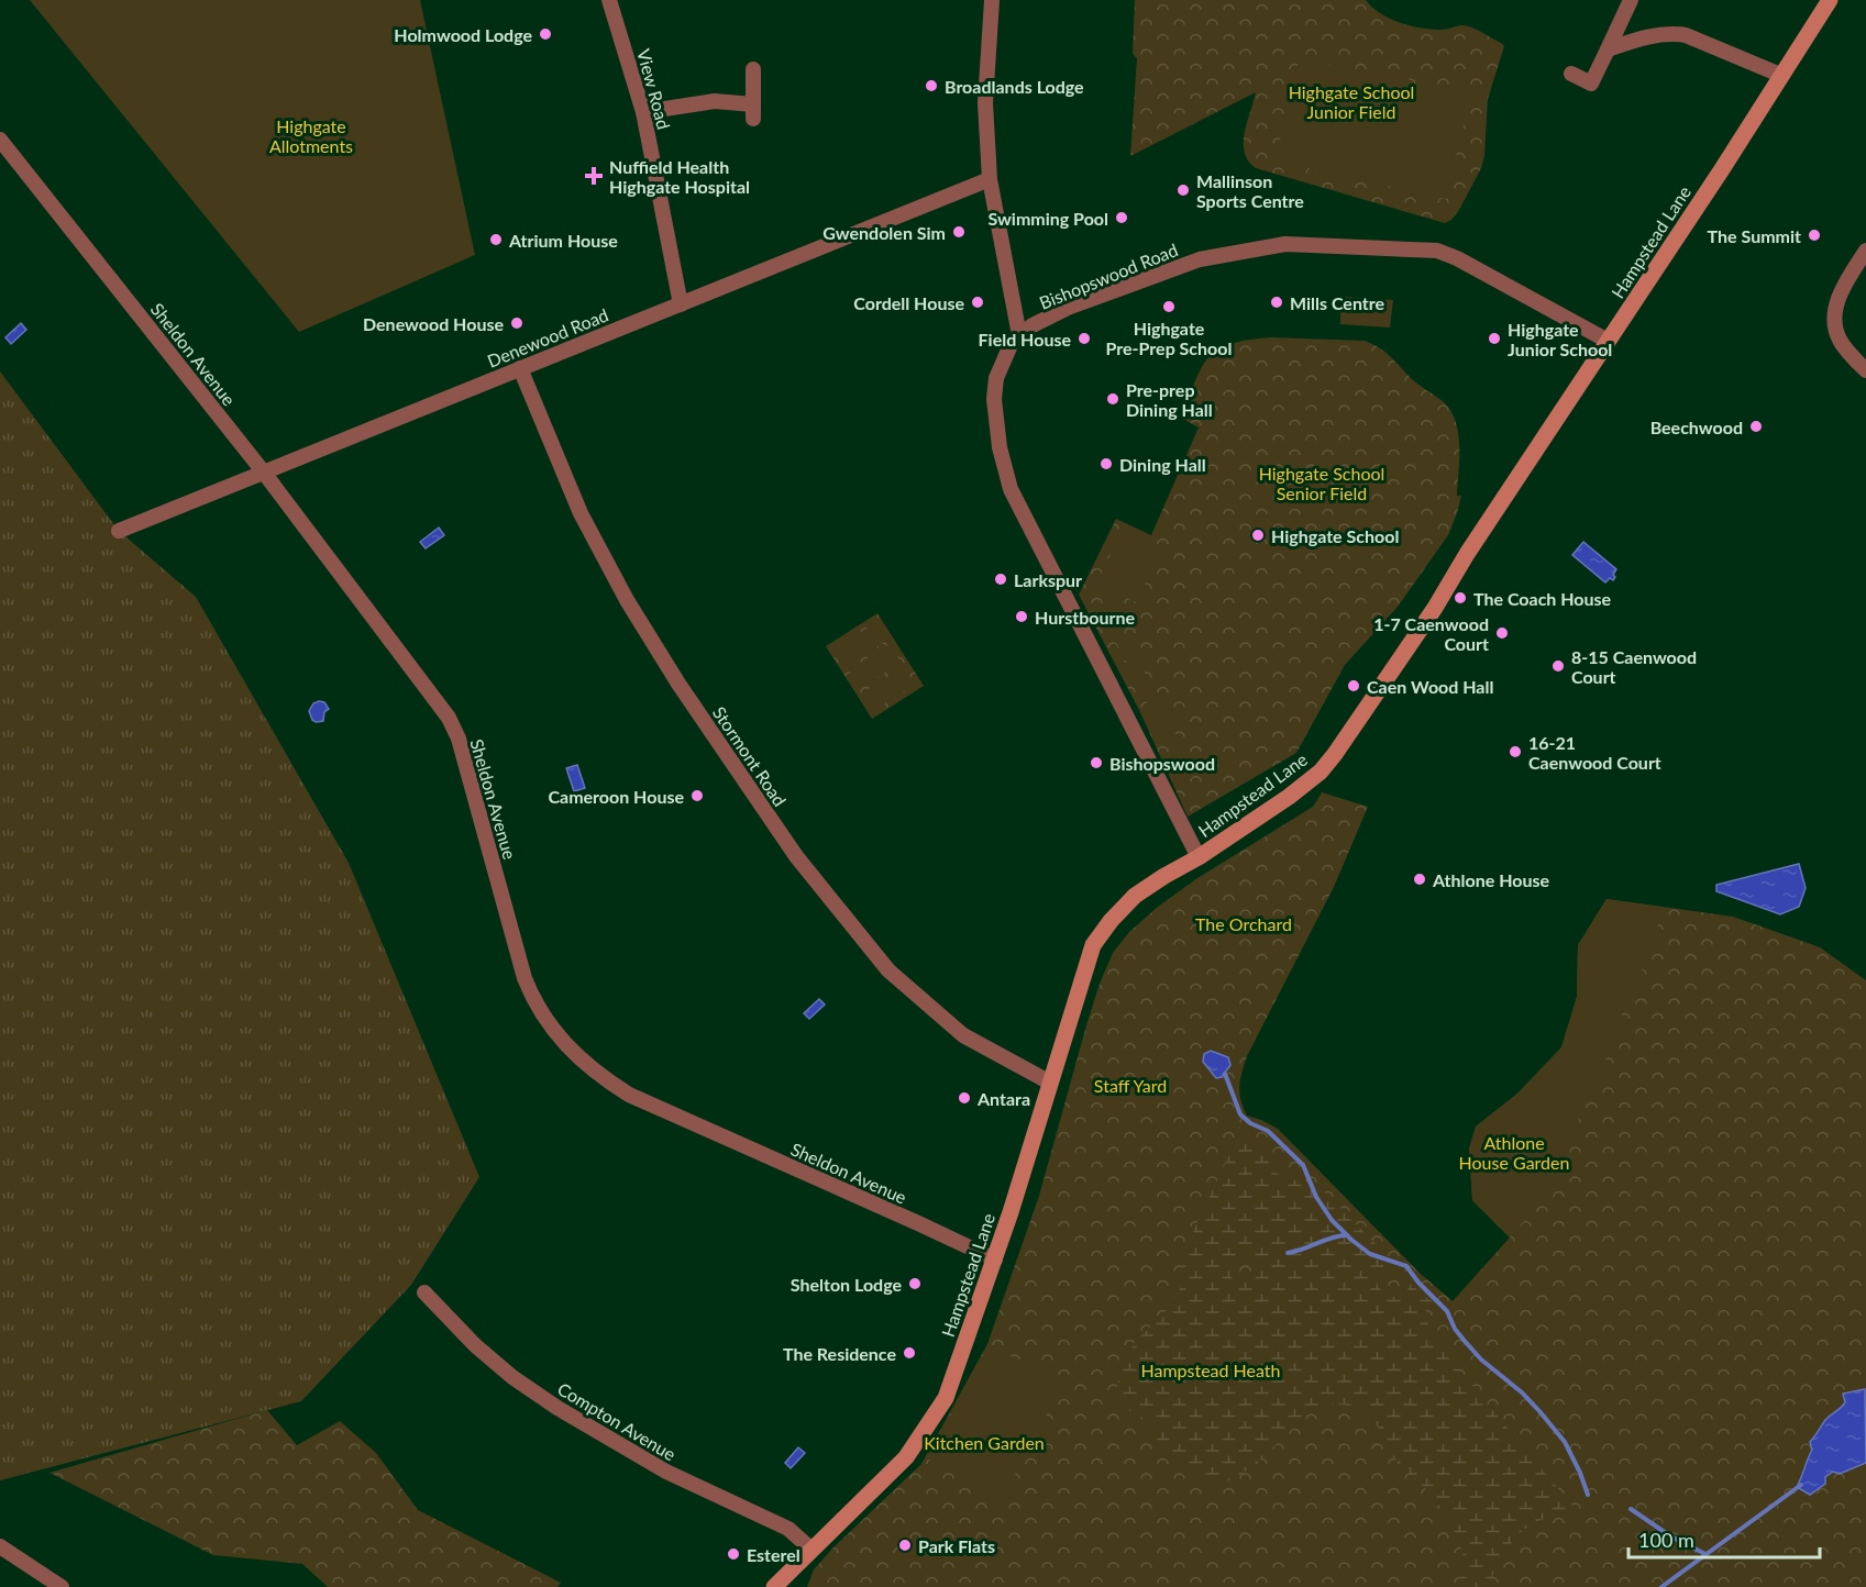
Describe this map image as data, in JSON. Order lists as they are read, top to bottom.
{
  "streets": {
    "main road": ["Hampstead Lane"],
    "street": [
      "View Road",
      "Bishopswood Road",
      "Denewood Road",
      "Sheldon Avenue",
      "Stormont Road",
      "Compton Avenue"
    ]
  },
  "crossings": [
    ["View Road", "Denewood Road"],
    ["Hampstead Lane", "Bishopswood Road"],
    ["Hampstead Lane", "Sheldon Avenue"],
    ["Hampstead Lane", "Stormont Road"],
    ["Hampstead Lane", "Compton Avenue"],
    ["Denewood Road", "Sheldon Avenue"],
    ["Denewood Road", "Stormont Road"]
  ],
  "parks": [
    "Highgate School Junior Field",
    "Highgate Allotments",
    "Highgate School Senior Field",
    "The Orchard",
    "Staff Yard",
    "Athlone House Garden",
    "Hampstead Heath",
    "Kitchen Garden"
  ],
  "places": {
    "other": [
      "Holmwood Lodge",
      "Broadlands Lodge",
      "Mallinson Sports Centre",
      "Swimming Pool",
      "Gwendolen Sim",
      "The Summit",
      "Atrium House",
      "Cordell House",
      "Mills Centre",
      "Highgate Pre-Prep School",
      "Denewood House",
      "Field House",
      "Highgate Junior School",
      "Pre-prep Dining Hall",
      "Beechwood",
      "Dining Hall",
      "Highgate School",
      "Larkspur",
      "The Coach House",
      "Hurstbourne",
      "1-7 Caenwood Court",
      "8-15 Caenwood Court",
      "Caen Wood Hall",
      "16-21 Caenwood Court",
      "Bishopswood",
      "Cameroon House",
      "Athlone House",
      "Antara",
      "Shelton Lodge",
      "The Residence",
      "Park Flats",
      "Esterel"
    ],
    "health": ["Nuffield Health Highgate Hospital"]
  },
  "scale_bar": "100 m"
}
